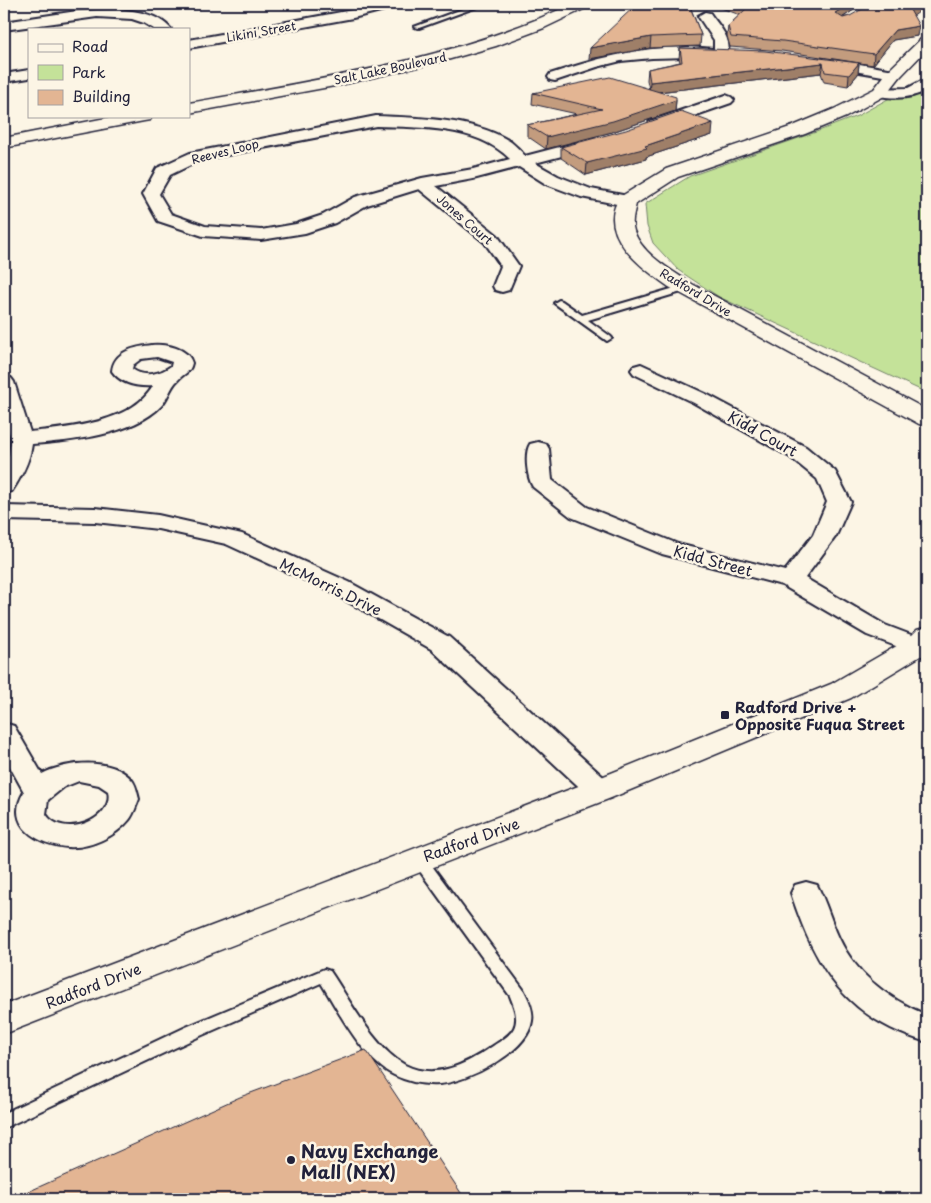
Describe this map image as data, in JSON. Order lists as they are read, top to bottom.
{
  "streets": {
    "street": [
      "Likini Street",
      "Salt Lake Boulevard",
      "Reeves Loop",
      "Jones Court",
      "Radford Drive",
      "Kidd Court",
      "Kidd Street",
      "McMorris Drive"
    ]
  },
  "crossings": [
    ["Reeves Loop", "Jones Court"],
    ["Reeves Loop", "Radford Drive"],
    ["Radford Drive", "Kidd Street"],
    ["Radford Drive", "McMorris Drive"],
    ["Kidd Court", "Kidd Street"]
  ],
  "places": {
    "transit": ["Radford Drive + Opposite Fuqua Street"],
    "other": ["Navy Exchange Mall (NEX)"]
  },
  "legend": ["Road", "Park", "Building"]
}
